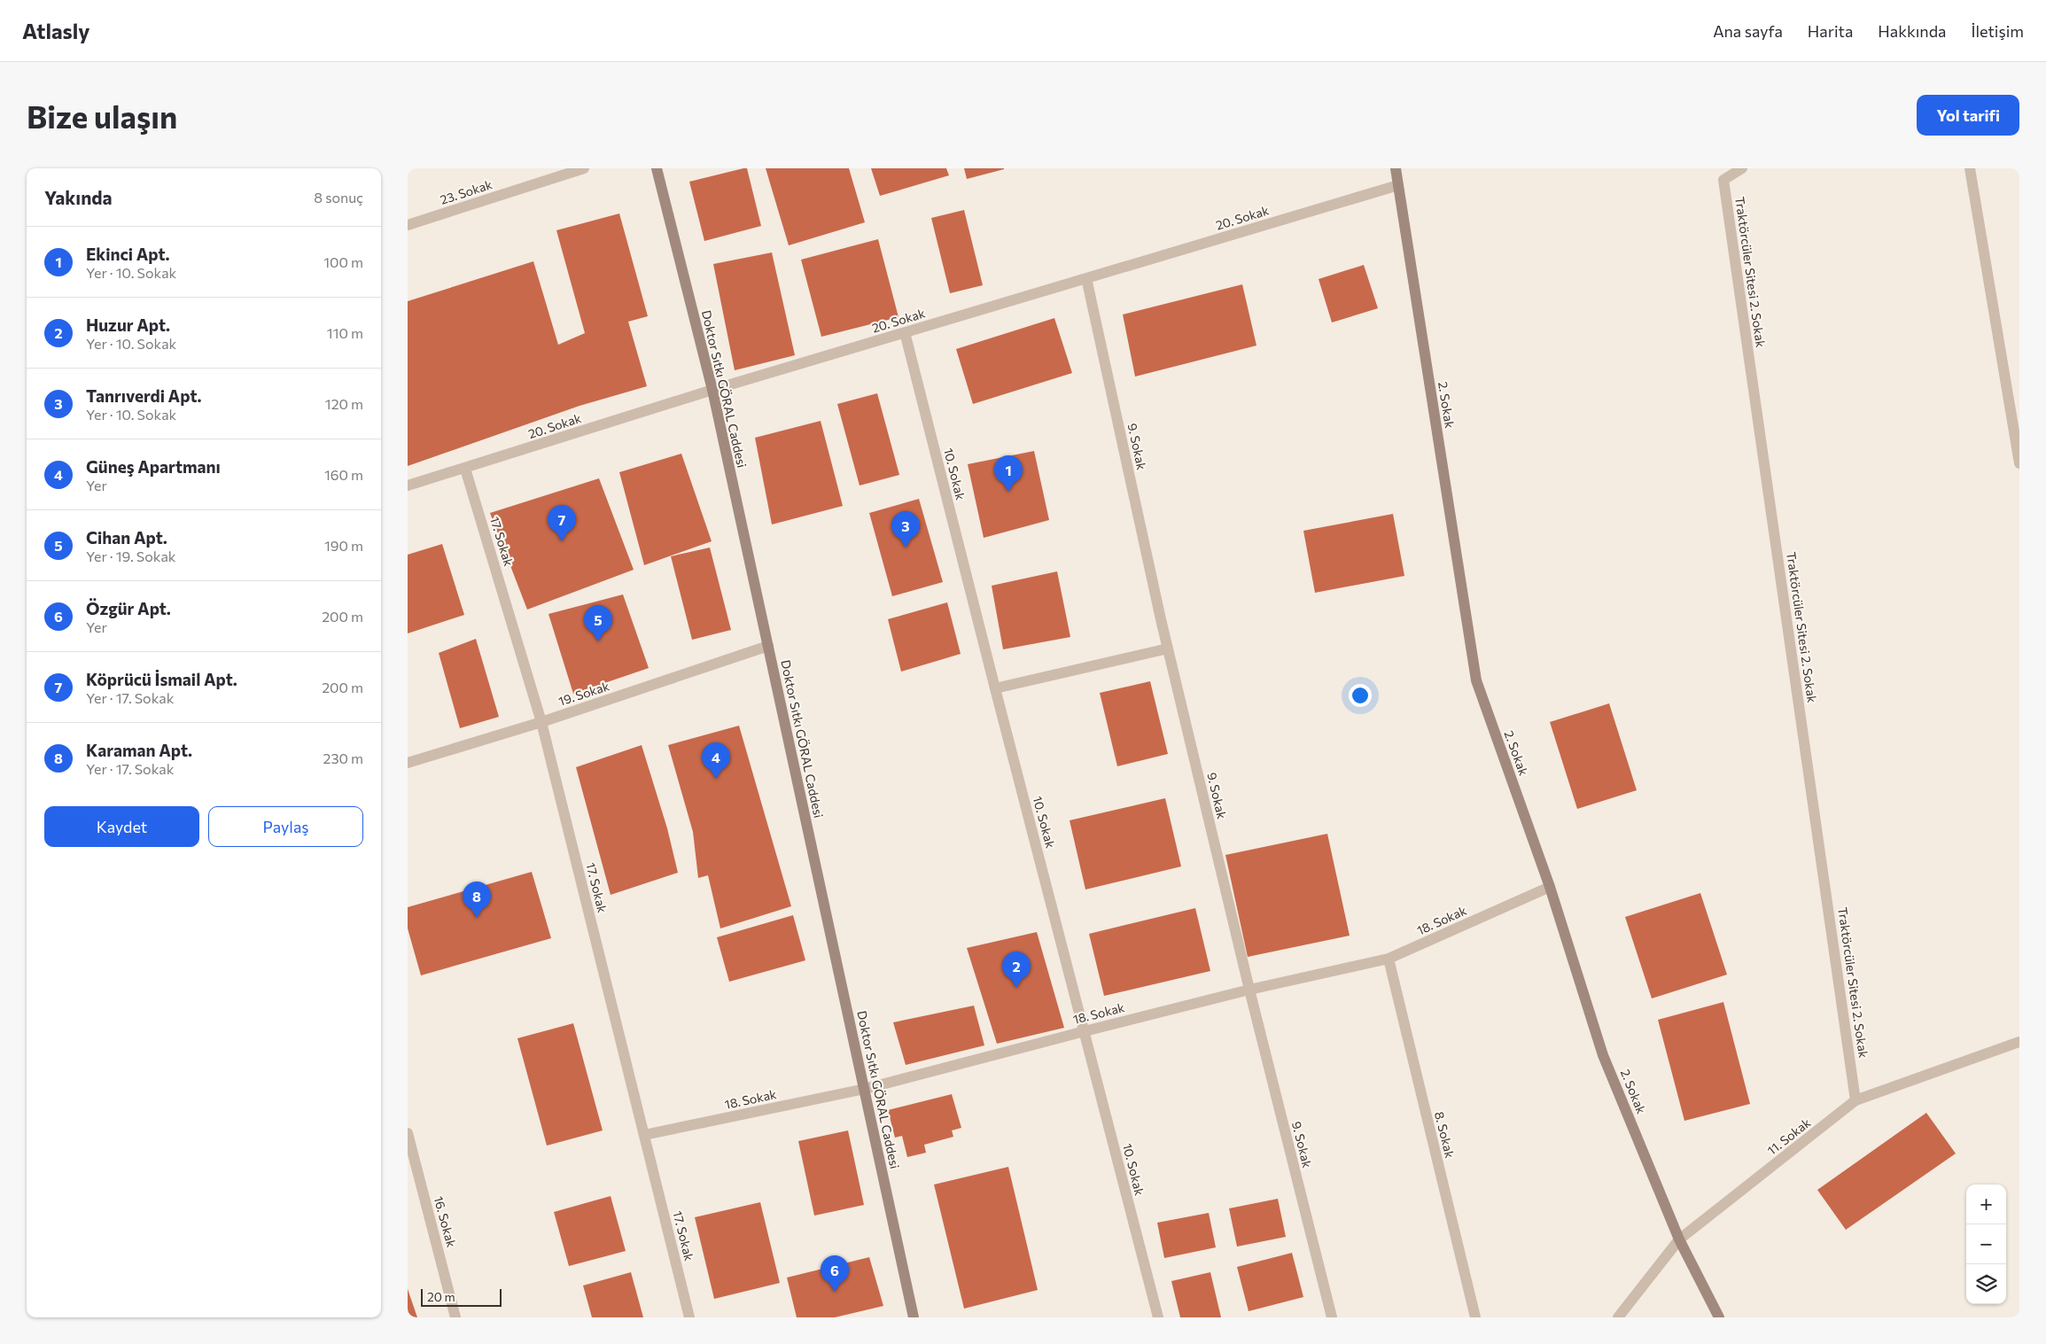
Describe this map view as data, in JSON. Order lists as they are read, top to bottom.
{
  "streets": {
    "street": [
      "23. Sokak",
      "20. Sokak",
      "Traktörcüler Sitesi 2. Sokak",
      "Doktor Sıtkı GÖRAL Caddesi",
      "2. Sokak",
      "9. Sokak",
      "10. Sokak",
      "17. Sokak",
      "19. Sokak",
      "18. Sokak",
      "8. Sokak",
      "11. Sokak",
      "16. Sokak"
    ]
  },
  "crossings": [
    ["20. Sokak", "Doktor Sıtkı GÖRAL Caddesi"],
    ["20. Sokak", "2. Sokak"],
    ["20. Sokak", "9. Sokak"],
    ["20. Sokak", "10. Sokak"],
    ["20. Sokak", "17. Sokak"],
    ["Traktörcüler Sitesi 2. Sokak", "11. Sokak"],
    ["Doktor Sıtkı GÖRAL Caddesi", "19. Sokak"],
    ["Doktor Sıtkı GÖRAL Caddesi", "18. Sokak"],
    ["2. Sokak", "18. Sokak"],
    ["2. Sokak", "11. Sokak"],
    ["9. Sokak", "18. Sokak"],
    ["10. Sokak", "18. Sokak"],
    ["17. Sokak", "19. Sokak"],
    ["17. Sokak", "18. Sokak"],
    ["18. Sokak", "8. Sokak"]
  ],
  "scale_bar": "20 m",
  "page": {
    "header": "Atlasly",
    "nav": [
      "Ana sayfa",
      "Harita",
      "Hakkında",
      "İletişim"
    ],
    "buttons": [
      "Yol tarifi",
      ["Kaydet", "Paylaş"]
    ],
    "title": "Bize ulaşın",
    "heading": ["Yakında", "8 sonuç"],
    "list": [
      {
        "mark": "1",
        "name": "Ekinci Apt.",
        "note": "Yer · 10. Sokak",
        "value": "100 m"
      },
      {
        "mark": "2",
        "name": "Huzur Apt.",
        "note": "Yer · 10. Sokak",
        "value": "110 m"
      },
      {
        "mark": "3",
        "name": "Tanrıverdi Apt.",
        "note": "Yer · 10. Sokak",
        "value": "120 m"
      },
      {
        "mark": "4",
        "name": "Güneş Apartmanı",
        "note": "Yer",
        "value": "160 m"
      },
      {
        "mark": "5",
        "name": "Cihan Apt.",
        "note": "Yer · 19. Sokak",
        "value": "190 m"
      },
      {
        "mark": "6",
        "name": "Özgür Apt.",
        "note": "Yer",
        "value": "200 m"
      },
      {
        "mark": "7",
        "name": "Köprücü İsmail Apt.",
        "note": "Yer · 17. Sokak",
        "value": "200 m"
      },
      {
        "mark": "8",
        "name": "Karaman Apt.",
        "note": "Yer · 17. Sokak",
        "value": "230 m"
      }
    ],
    "pins": [
      "1",
      "7",
      "3",
      "5",
      "4",
      "8",
      "2",
      "6"
    ],
    "map_buttons": ["+", "−"],
    "scale": "20 m"
  }
}
